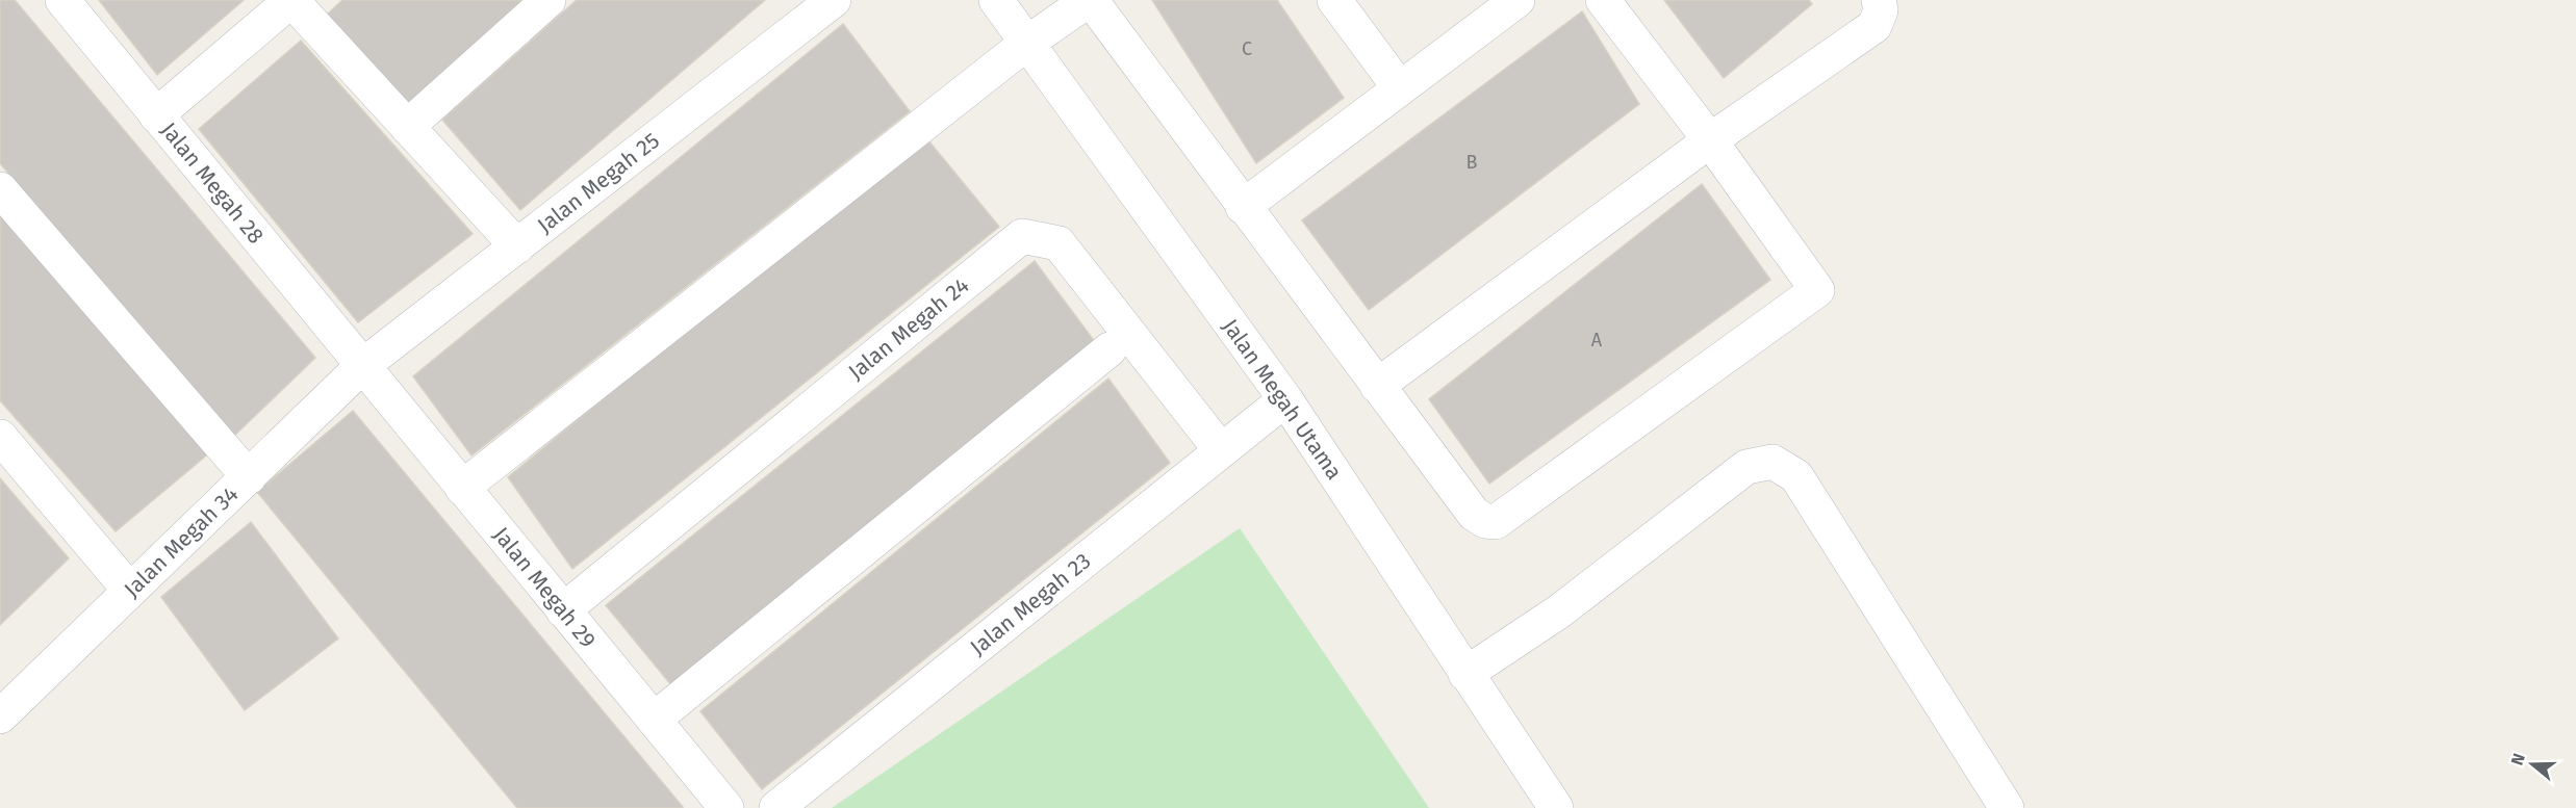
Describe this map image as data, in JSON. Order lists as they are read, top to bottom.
{
  "streets": {
    "street": [
      "Jalan Megah 28",
      "Jalan Megah 25",
      "Jalan Megah 24",
      "Jalan Megah Utama",
      "Jalan Megah 34",
      "Jalan Megah 29",
      "Jalan Megah 23"
    ]
  },
  "crossings": [
    ["Jalan Megah 28", "Jalan Megah 25"],
    ["Jalan Megah 28", "Jalan Megah 34"],
    ["Jalan Megah 28", "Jalan Megah 29"],
    ["Jalan Megah 25", "Jalan Megah 34"],
    ["Jalan Megah 25", "Jalan Megah 29"],
    ["Jalan Megah 24", "Jalan Megah 29"],
    ["Jalan Megah 24", "Jalan Megah 23"],
    ["Jalan Megah Utama", "Jalan Megah 23"],
    ["Jalan Megah 34", "Jalan Megah 29"]
  ],
  "house_numbers": ["C", "B", "A"],
  "north": "left"
}
